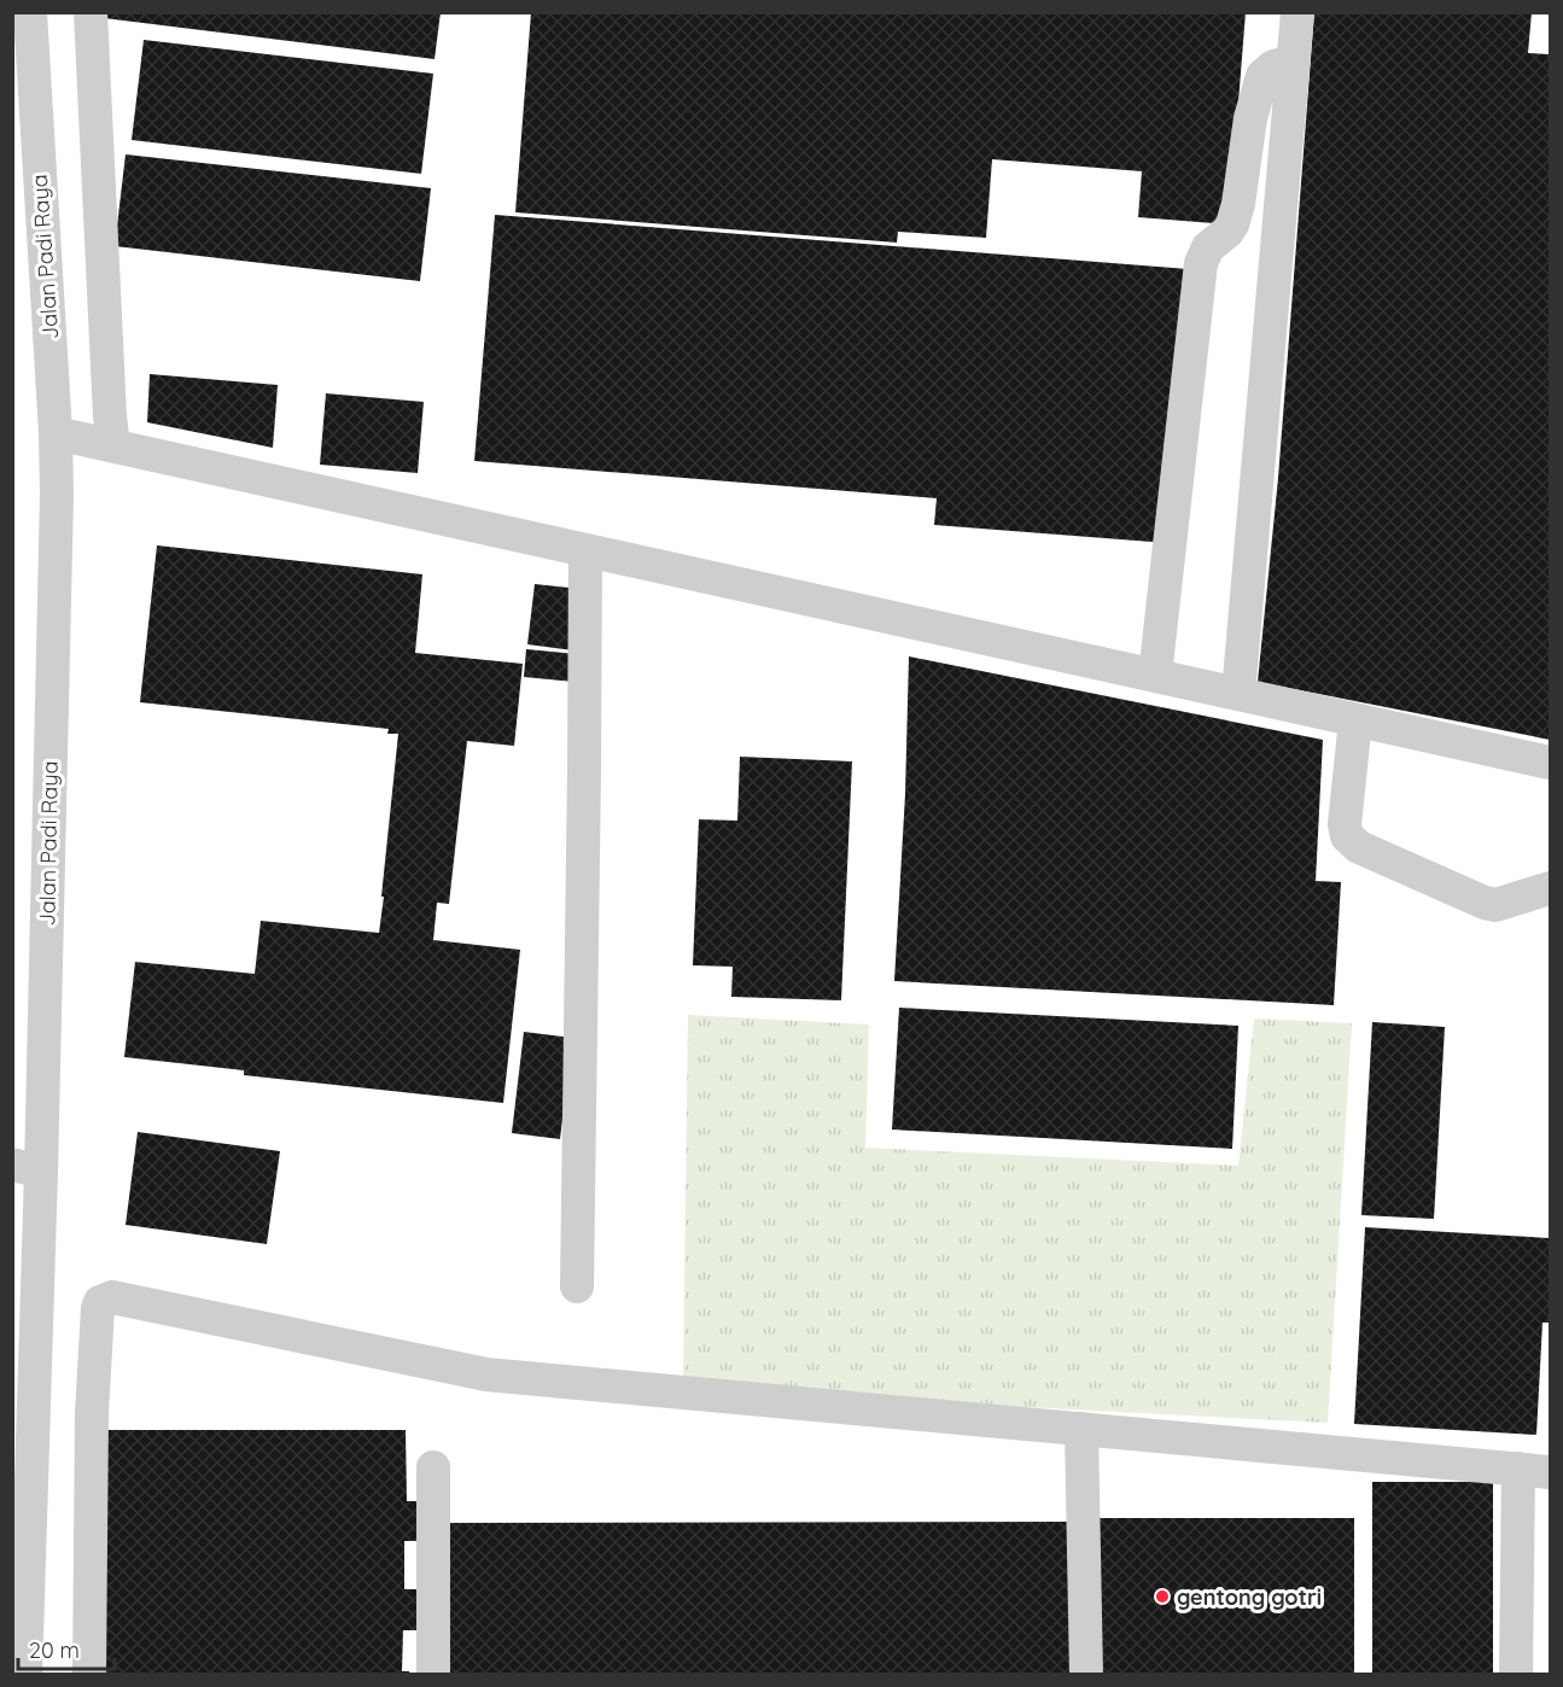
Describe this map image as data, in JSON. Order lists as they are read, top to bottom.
{
  "streets": {
    "street": ["Jalan Padi Raya"]
  },
  "places": ["gentong gotri"],
  "scale_bar": "20 m"
}
